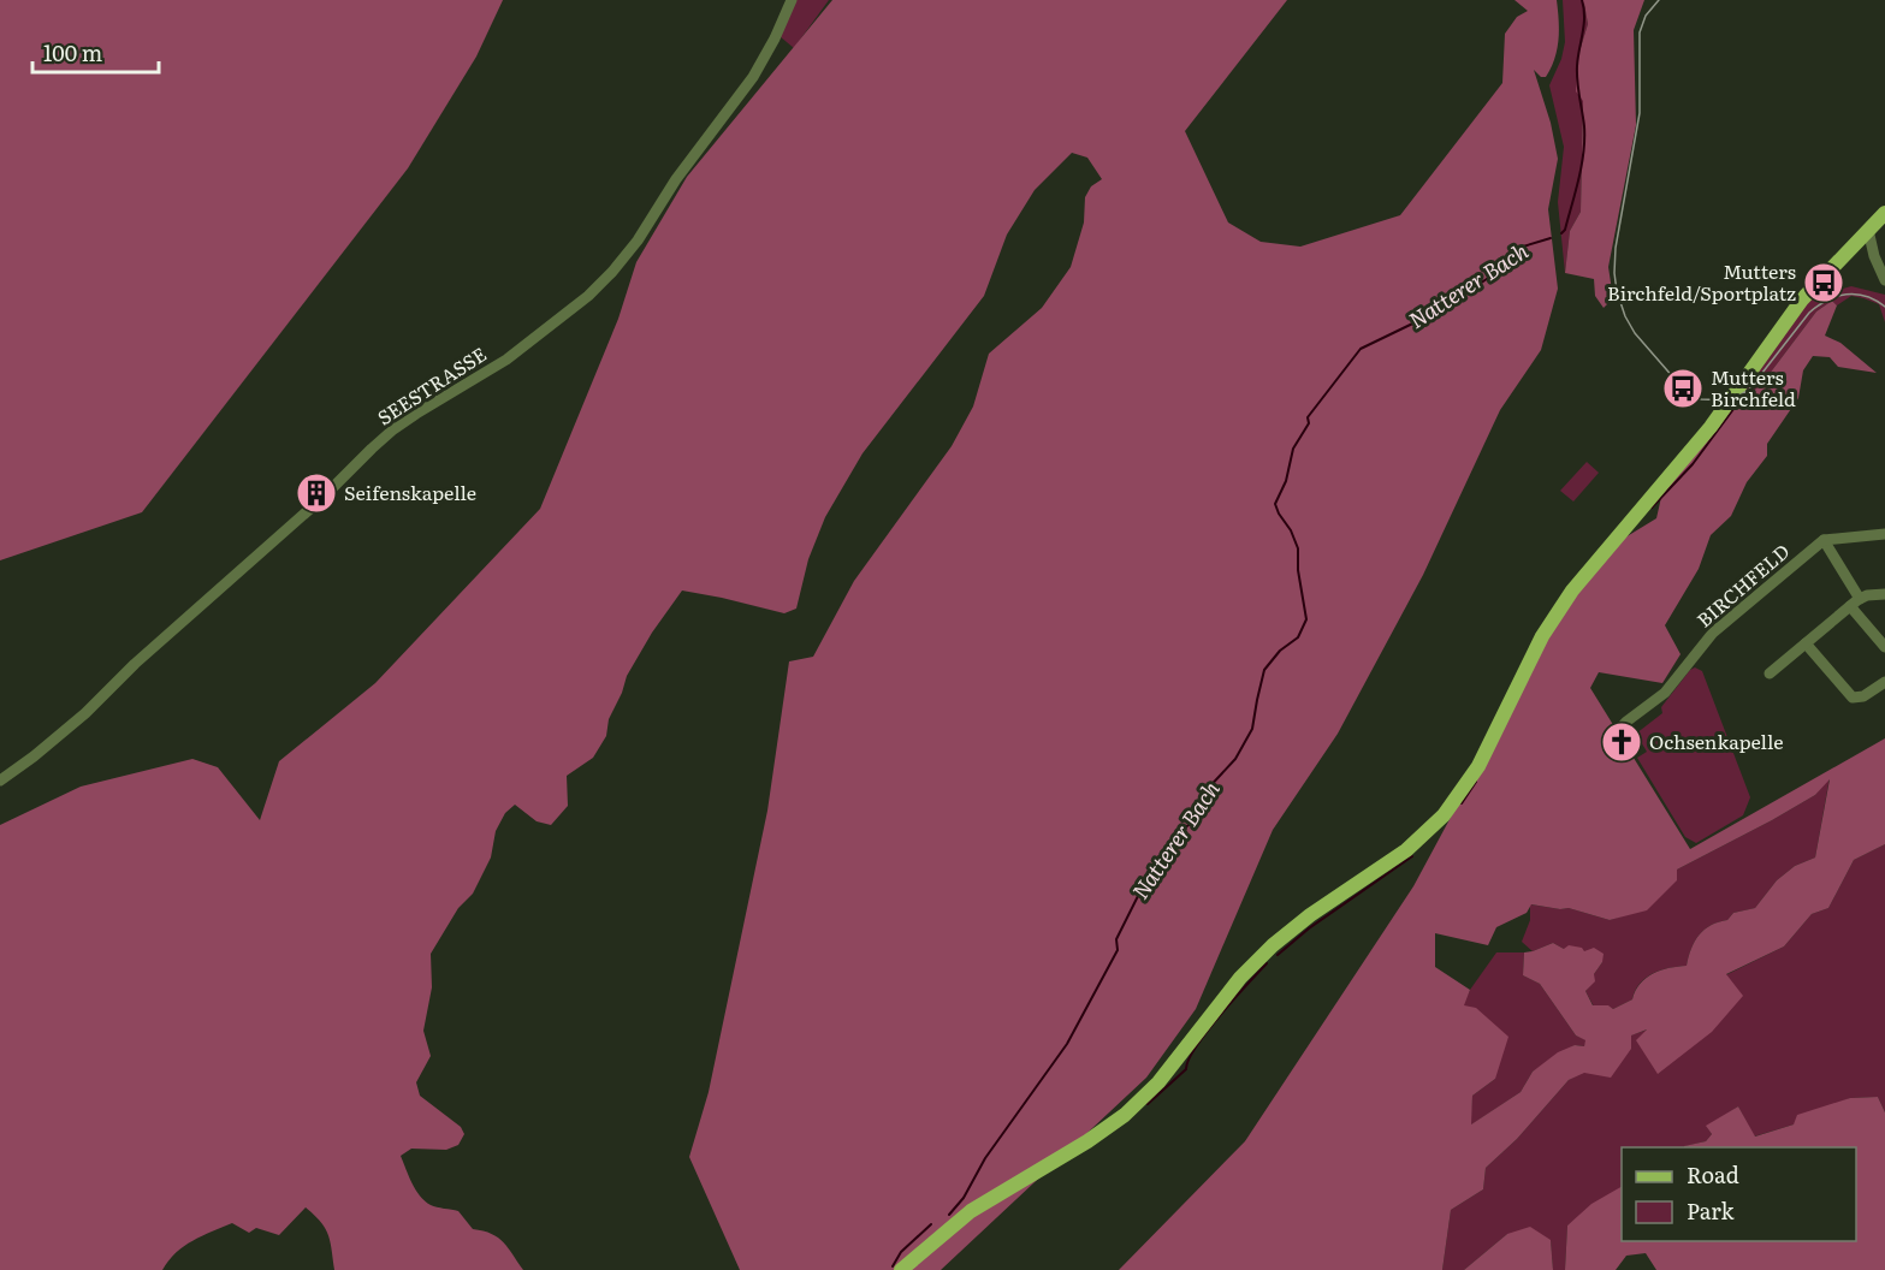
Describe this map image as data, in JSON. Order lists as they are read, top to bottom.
{
  "streets": {
    "street": ["SEESTRASSE", "BIRCHFELD"]
  },
  "water": ["Natterer Bach"],
  "places": {
    "bus stop": ["Mutters Birchfeld/Sportplatz", "Mutters Birchfeld"],
    "building": ["Seifenskapelle"],
    "church": ["Ochsenkapelle"]
  },
  "legend": ["Road", "Park"],
  "scale_bar": "100 m"
}
